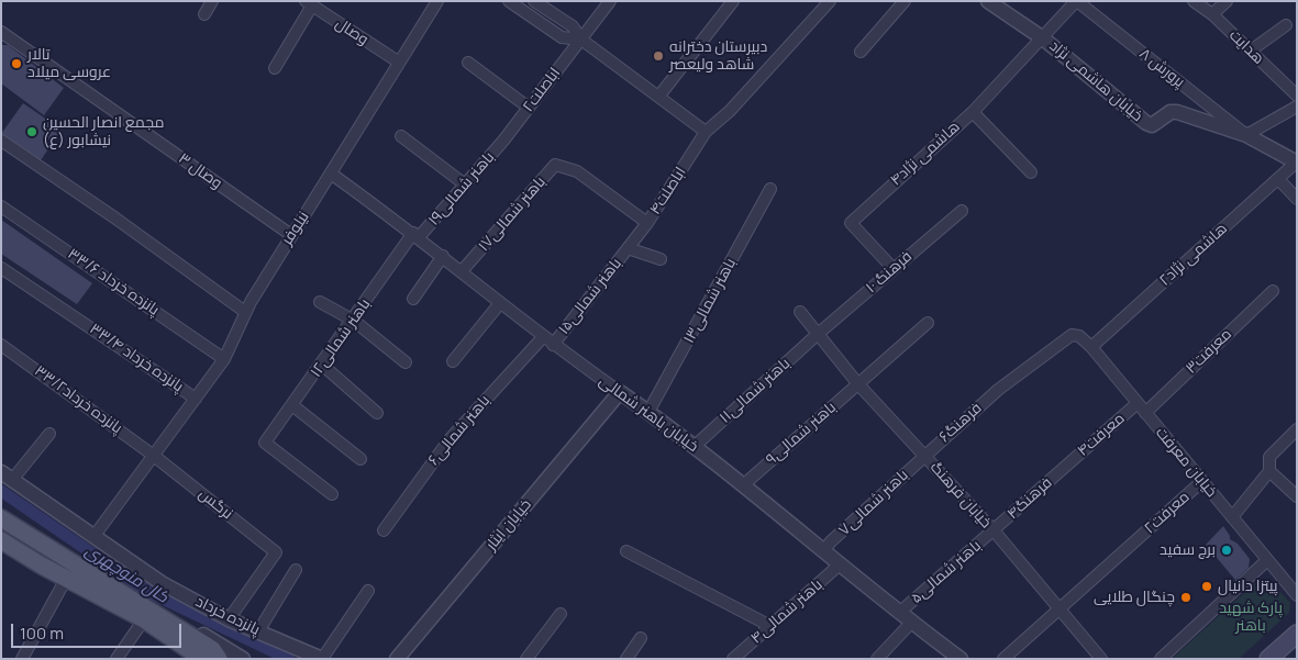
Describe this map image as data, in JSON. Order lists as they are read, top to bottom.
{
  "streets": {
    "street": [
      "وصال",
      "هدایت",
      "پرورش ۸",
      "خیابان هاشمی نژاد",
      "اباصلت۲",
      "هاشمی نژاد۴",
      "وصال ۳",
      "باهنر شمالی۱۹",
      "اباصلت۴",
      "باهنر شمالی۱۷",
      "نیلوفر",
      "هاشمی نژاد۲",
      "فرهنگ ۱۰",
      "پانزده خرداد ۳۳/۶",
      "باهنر شمالی۱۵",
      "باهنر شمالی۱۳",
      "باهنر شمالی۱۲",
      "معرفت۳",
      "پانزده خرداد ۳۳/۴",
      "باهنر شمالی۱۱",
      "پانزده خرداد۳۳/۲",
      "خیابان باهنر شمالی",
      "فرهنگ۶",
      "باهنر شمالی۶",
      "باهنر شمالی۹",
      "معرفت۴",
      "خیابان معرفت",
      "خیابان فرهنگ",
      "فرهنگ۴",
      "باهنر شمالی۷",
      "نرگس",
      "معرفت۲",
      "خیابان ایثار",
      "باهنر شمالی۵",
      "باهنر شمالی۴",
      "پانزده خرداد"
    ]
  },
  "crossings": [
    ["وصال", "نیلوفر"],
    ["پرورش ۸", "خیابان هاشمی نژاد"],
    ["پرورش ۸", "هاشمی نژاد۴"],
    ["خیابان هاشمی نژاد", "هاشمی نژاد۴"],
    ["خیابان هاشمی نژاد", "هاشمی نژاد۲"],
    ["اباصلت۲", "باهنر شمالی۱۹"],
    ["هاشمی نژاد۴", "فرهنگ ۱۰"],
    ["وصال ۳", "نیلوفر"],
    ["باهنر شمالی۱۹", "باهنر شمالی۱۲"],
    ["باهنر شمالی۱۹", "خیابان باهنر شمالی"],
    ["اباصلت۴", "باهنر شمالی۱۷"],
    ["اباصلت۴", "باهنر شمالی۱۵"],
    ["باهنر شمالی۱۷", "خیابان باهنر شمالی"],
    ["نیلوفر", "پانزده خرداد ۳۳/۶"],
    ["نیلوفر", "پانزده خرداد ۳۳/۴"],
    ["نیلوفر", "پانزده خرداد۳۳/۲"],
    ["نیلوفر", "خیابان باهنر شمالی"],
    ["نیلوفر", "نرگس"],
    ["نیلوفر", "پانزده خرداد"],
    ["هاشمی نژاد۲", "خیابان معرفت"],
    ["فرهنگ ۱۰", "باهنر شمالی۱۱"],
    ["فرهنگ ۱۰", "خیابان فرهنگ"],
    ["باهنر شمالی۱۵", "خیابان باهنر شمالی"],
    ["باهنر شمالی۱۳", "خیابان باهنر شمالی"],
    ["باهنر شمالی۱۲", "خیابان باهنر شمالی"],
    ["معرفت۳", "خیابان معرفت"],
    ["باهنر شمالی۱۱", "خیابان باهنر شمالی"],
    ["باهنر شمالی۱۱", "خیابان فرهنگ"],
    ["پانزده خرداد۳۳/۲", "نرگس"],
    ["خیابان باهنر شمالی", "باهنر شمالی۶"],
    ["خیابان باهنر شمالی", "باهنر شمالی۹"],
    ["خیابان باهنر شمالی", "باهنر شمالی۷"],
    ["خیابان باهنر شمالی", "خیابان ایثار"],
    ["خیابان باهنر شمالی", "باهنر شمالی۵"],
    ["خیابان باهنر شمالی", "باهنر شمالی۴"],
    ["فرهنگ۶", "خیابان معرفت"],
    ["فرهنگ۶", "خیابان فرهنگ"],
    ["فرهنگ۶", "باهنر شمالی۷"],
    ["باهنر شمالی۹", "خیابان فرهنگ"],
    ["معرفت۴", "خیابان معرفت"],
    ["معرفت۴", "فرهنگ۴"],
    ["خیابان معرفت", "معرفت۲"],
    ["خیابان فرهنگ", "فرهنگ۴"],
    ["خیابان فرهنگ", "باهنر شمالی۷"],
    ["خیابان فرهنگ", "معرفت۲"],
    ["خیابان فرهنگ", "باهنر شمالی۵"],
    ["فرهنگ۴", "باهنر شمالی۵"],
    ["نرگس", "پانزده خرداد"]
  ],
  "water": ["کال منوچهری"],
  "parks": ["پارک شهید باهنر"],
  "places": [
    "دبیرستان دخترانه شاهد ولیعصر",
    "تالار عروسی میلاد",
    "مجمع انصار الحسین (ع) نیشابور",
    "برج سفید",
    "پیتزا دانیال",
    "چنگال طلایی"
  ],
  "scale_bar": "100 m"
}
